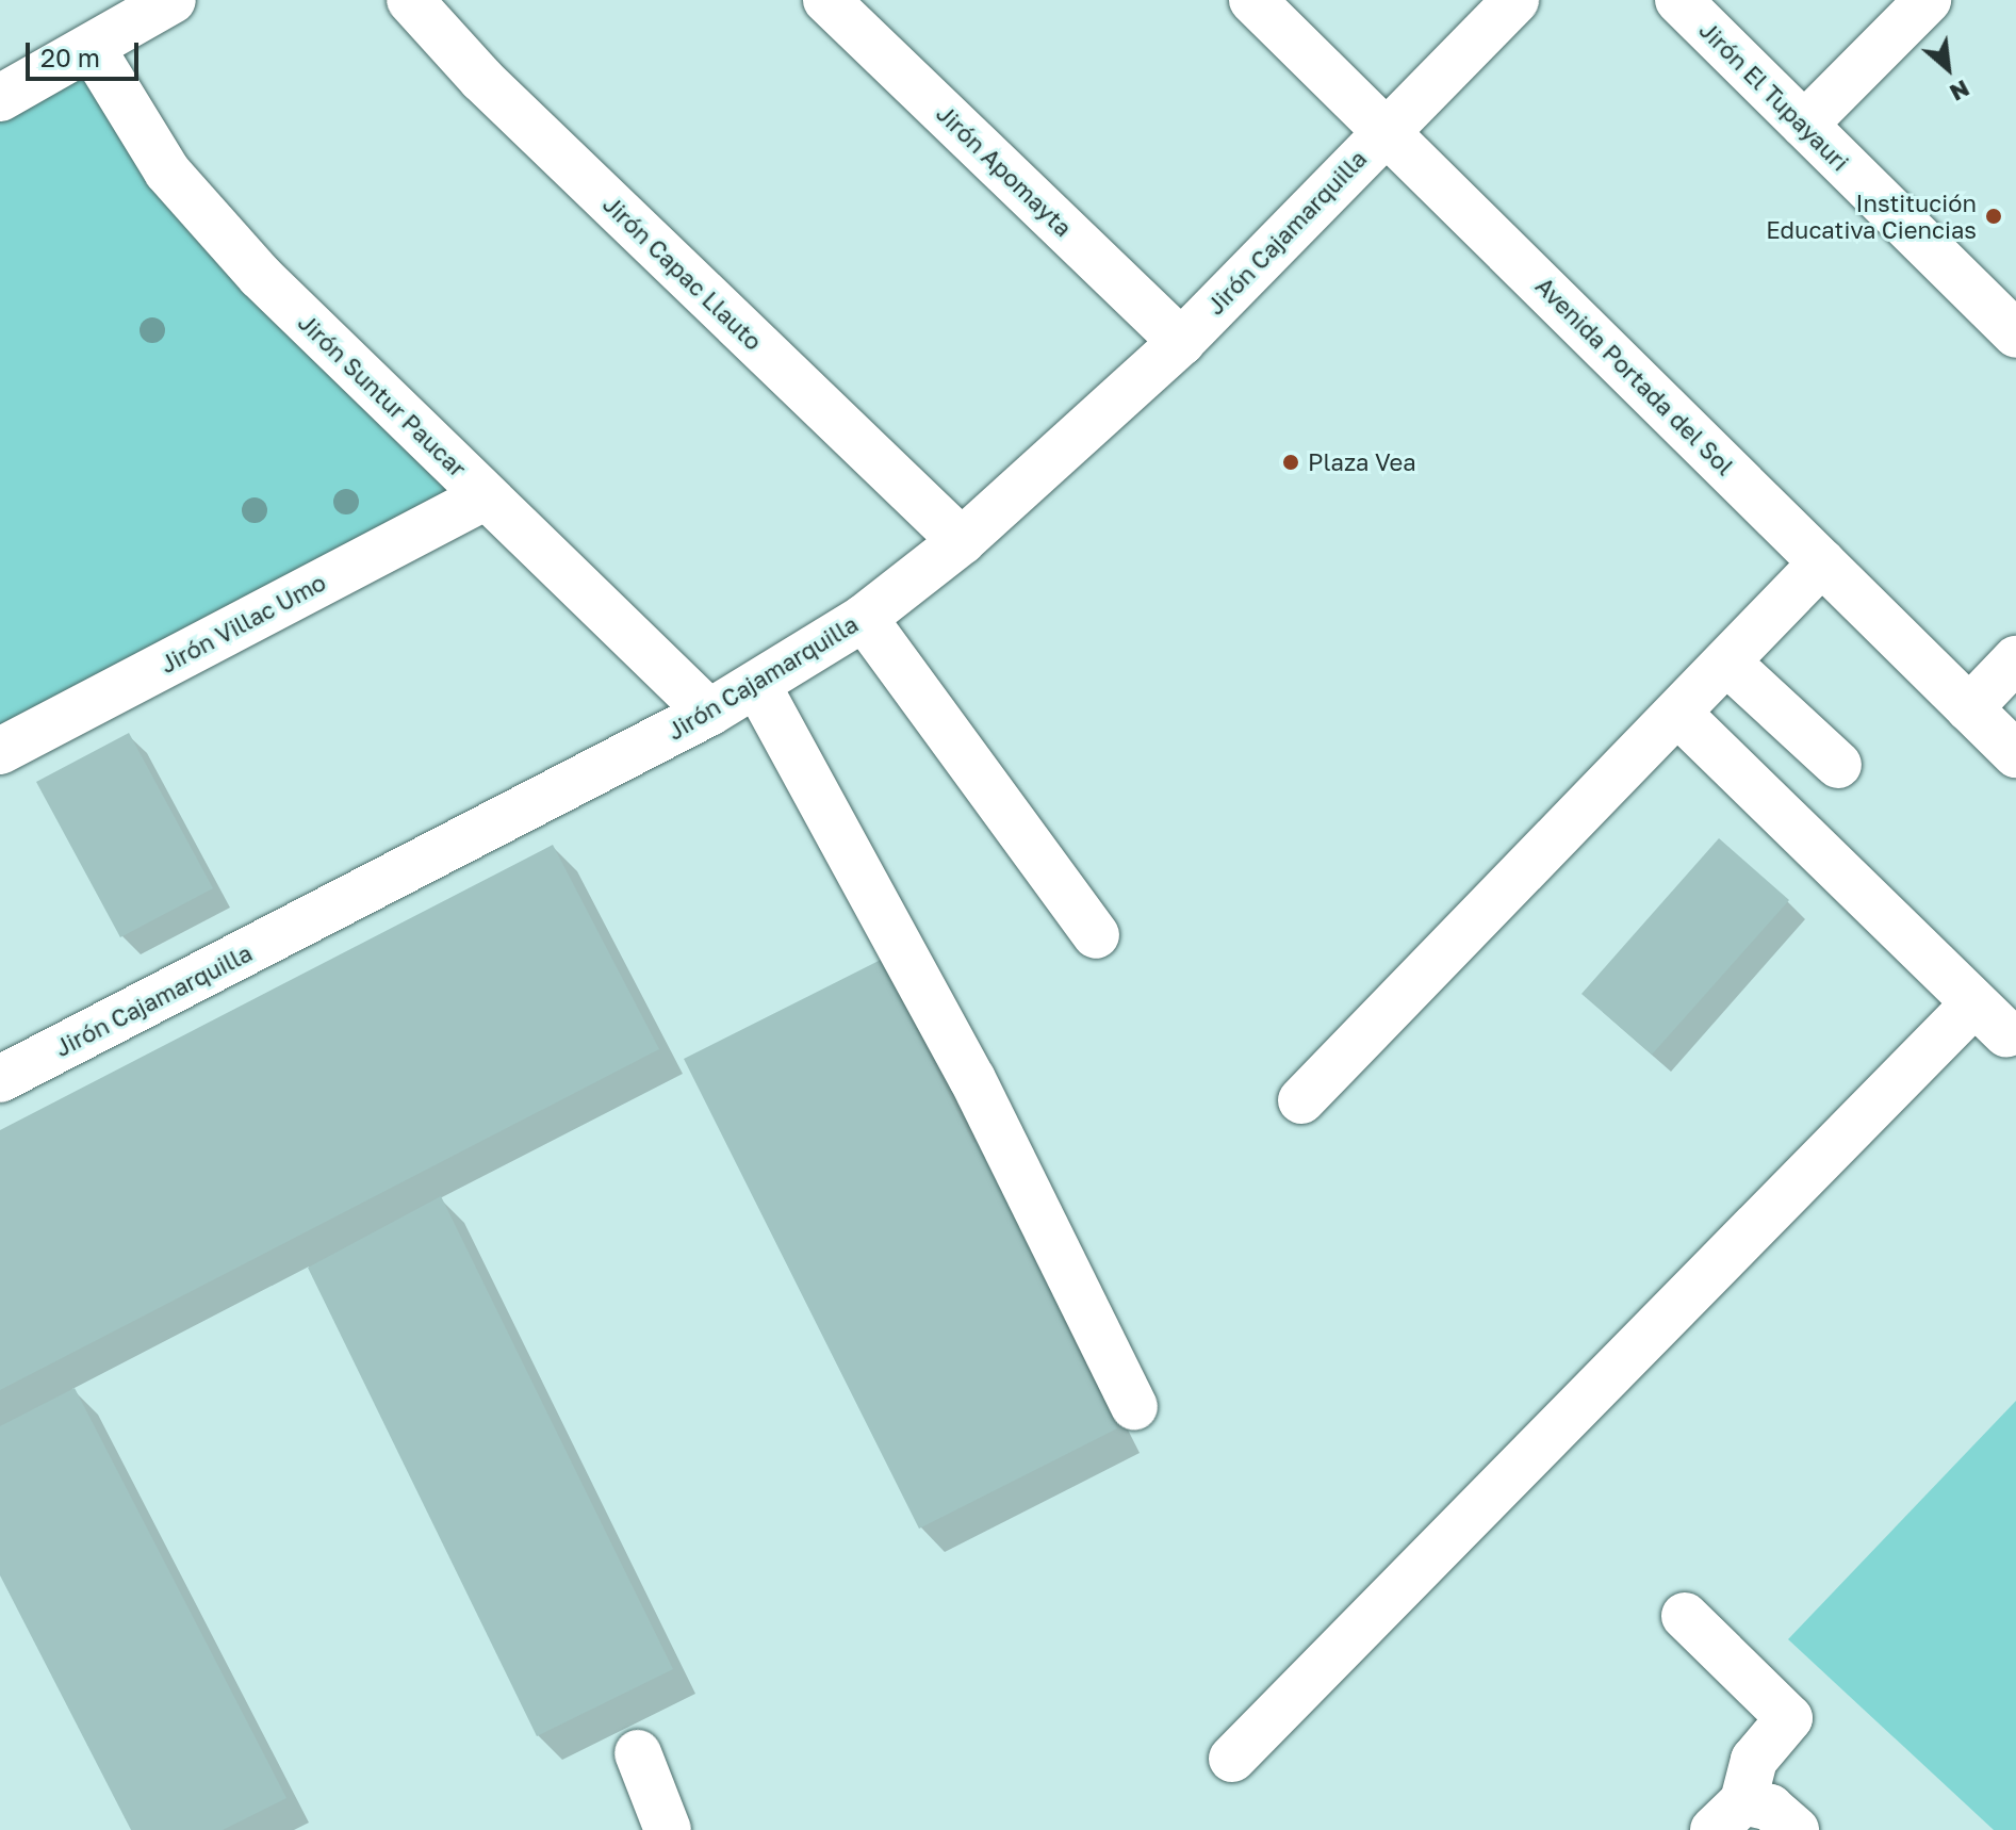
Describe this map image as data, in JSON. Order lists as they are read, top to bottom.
{
  "streets": {
    "street": [
      "Jirón El Tupayauri",
      "Jirón Apomayta",
      "Jirón Cajamarquilla",
      "Jirón Capac Llauto",
      "Avenida Portada del Sol",
      "Jirón Suntur Paucar",
      "Jirón Villac Umo"
    ]
  },
  "crossings": [
    ["Jirón Apomayta", "Jirón Cajamarquilla"],
    ["Jirón Cajamarquilla", "Jirón Capac Llauto"],
    ["Jirón Cajamarquilla", "Avenida Portada del Sol"],
    ["Jirón Cajamarquilla", "Jirón Suntur Paucar"],
    ["Jirón Suntur Paucar", "Jirón Villac Umo"]
  ],
  "places": ["Institución Educativa Ciencias", "Plaza Vea"],
  "scale_bar": "20 m",
  "north": "bottom right"
}
